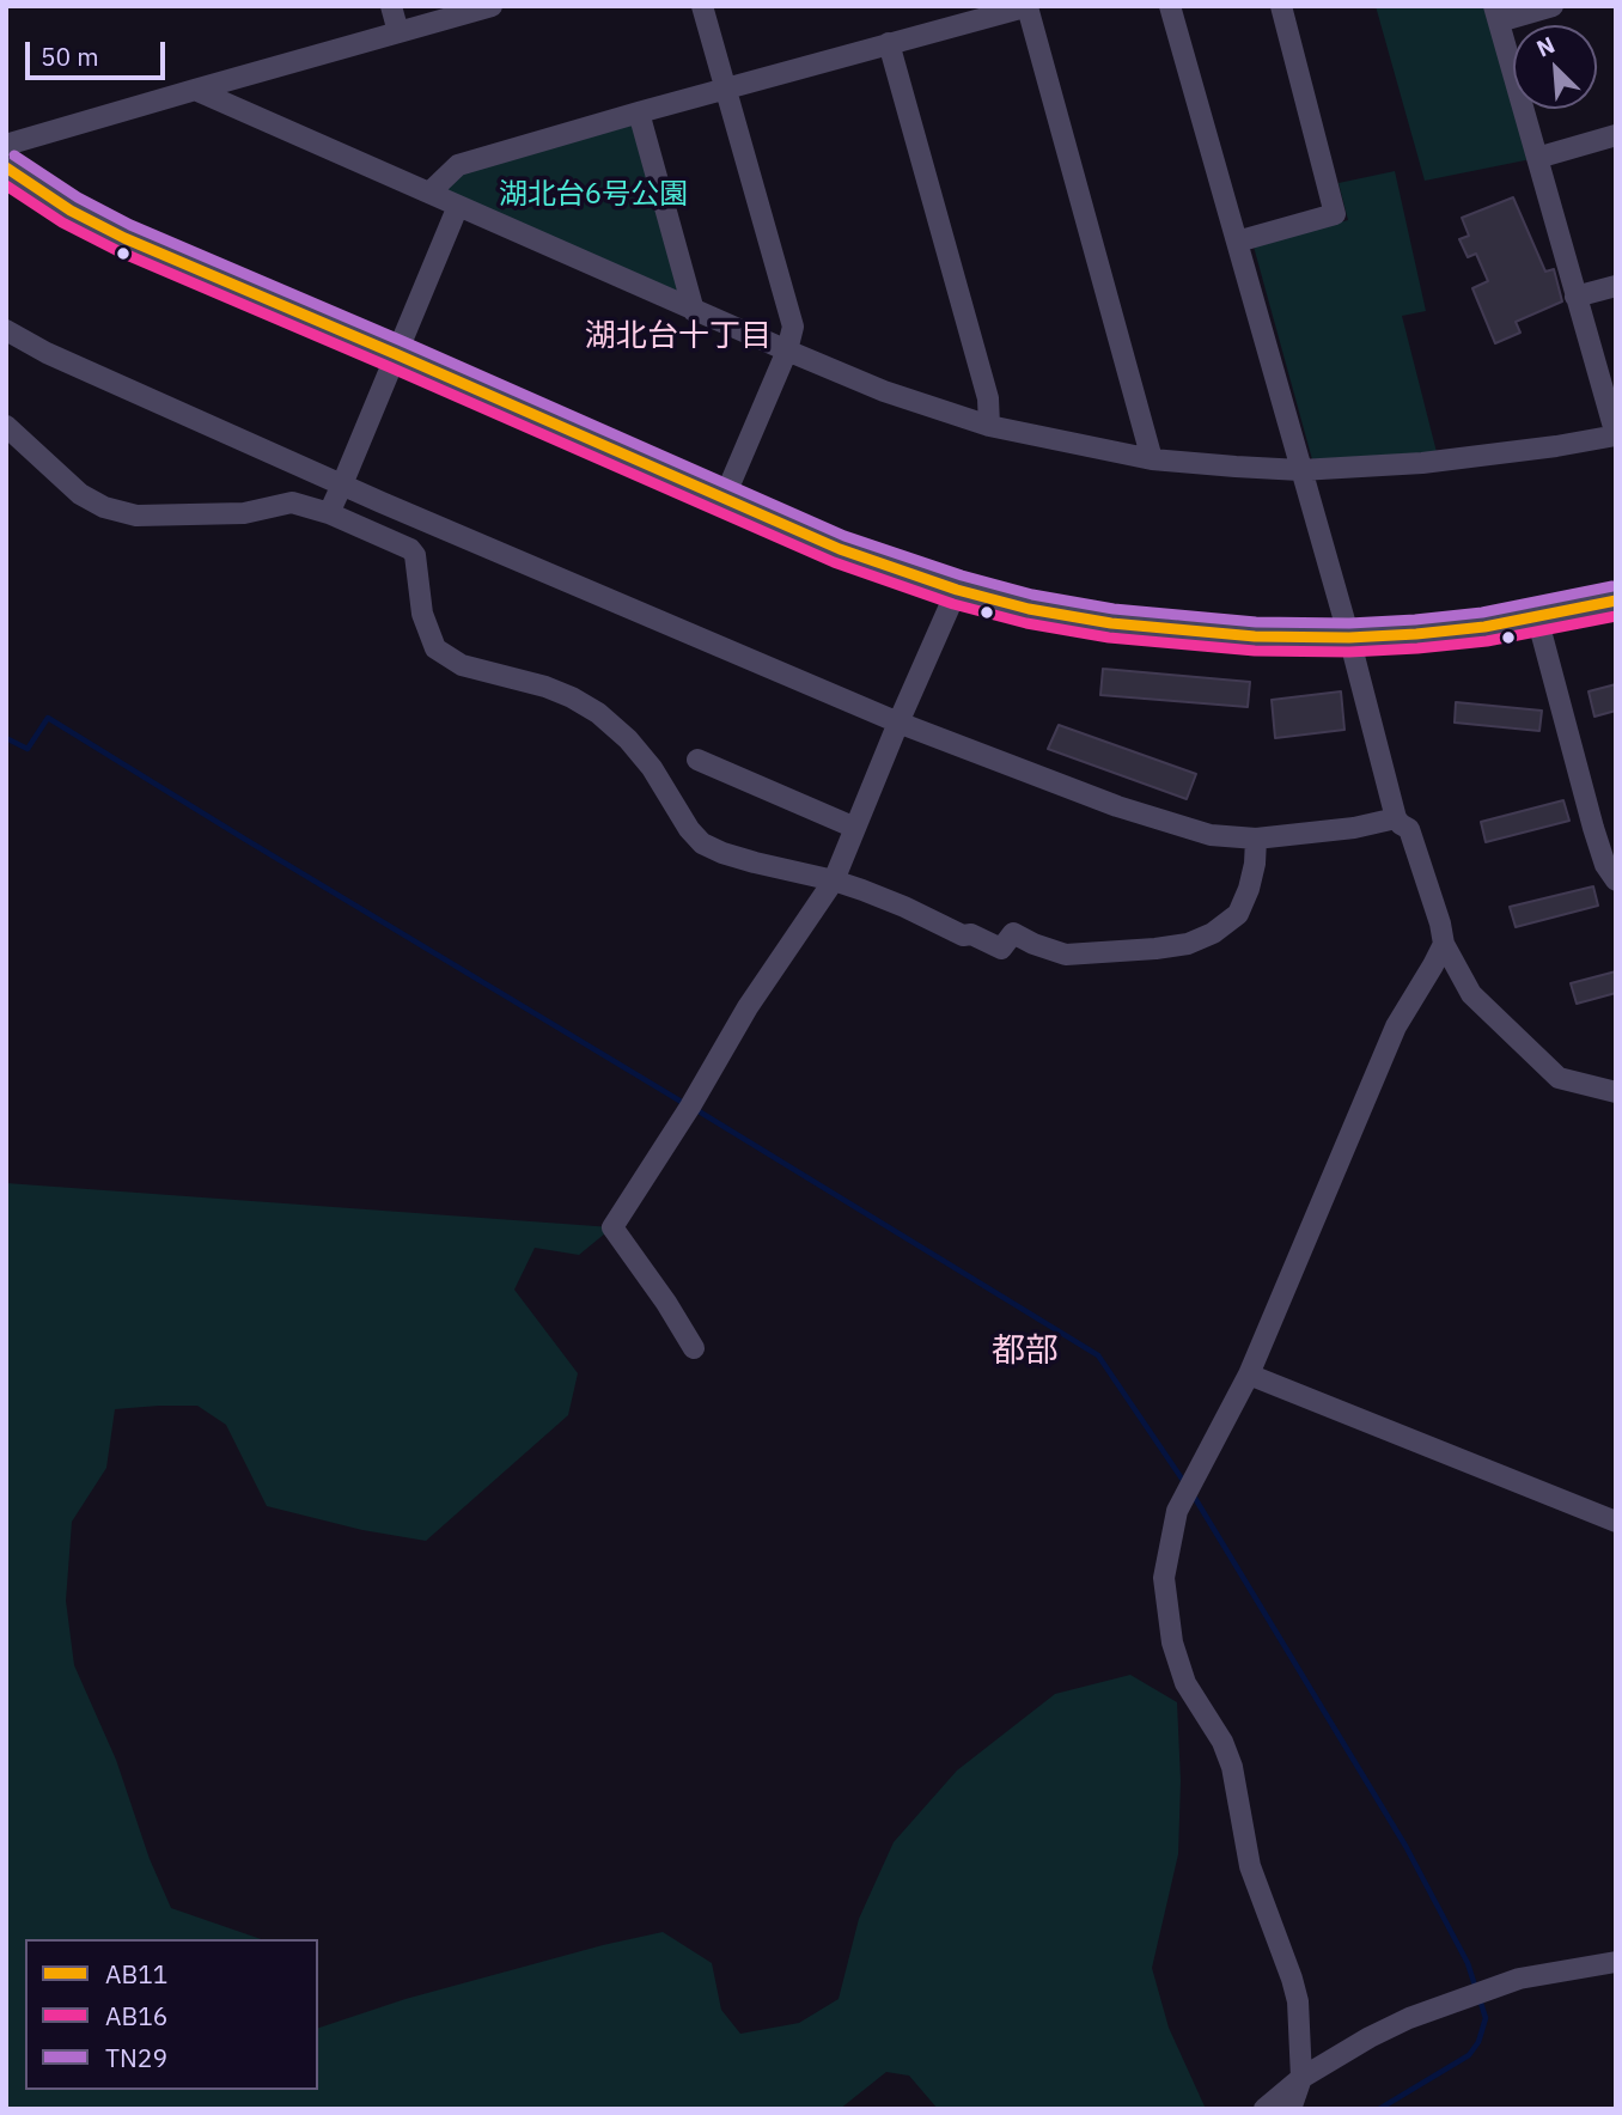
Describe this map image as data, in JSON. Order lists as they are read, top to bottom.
{
  "districts": ["湖北台十丁目", "都部"],
  "parks": ["湖北台6号公園"],
  "lines": ["transit line TN29", "transit line AB11", "transit line AB16"],
  "legend": ["AB11", "AB16", "TN29"],
  "scale_bar": "50 m",
  "north": "top left"
}
